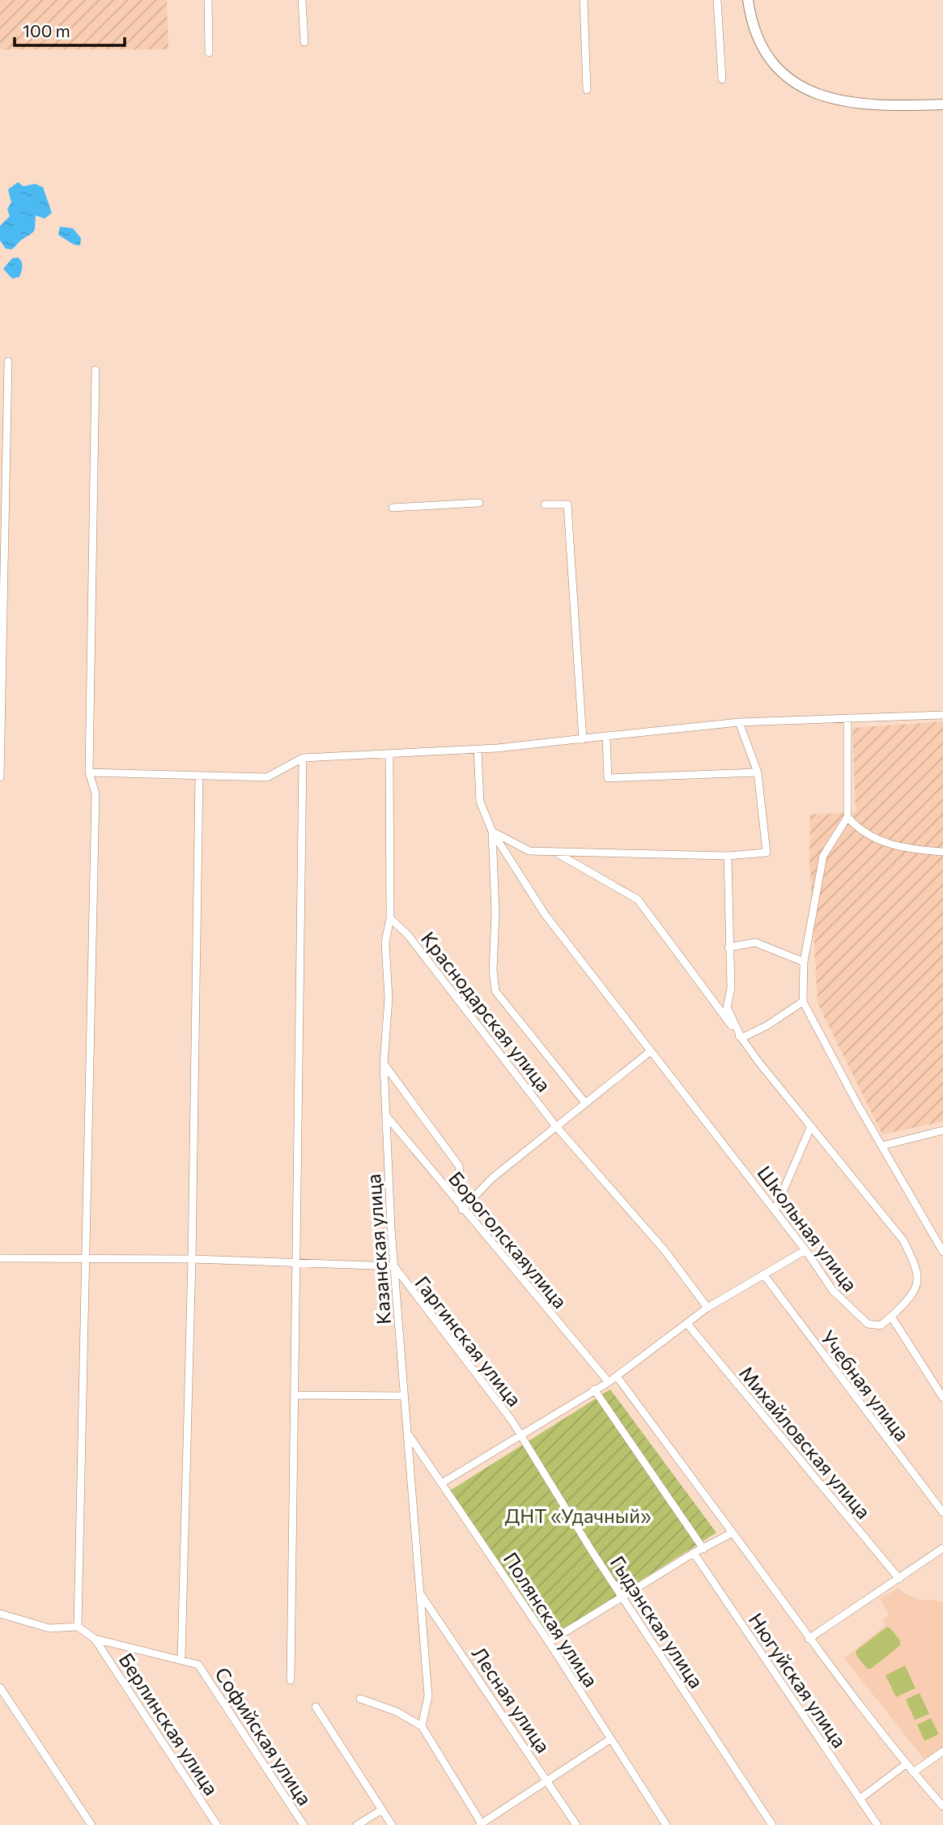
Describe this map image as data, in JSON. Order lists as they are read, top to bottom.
{
  "streets": {
    "street": [
      "Краснодарская улица",
      "Школьная улица",
      "Бороголскаяулица",
      "Казанская улица",
      "Гаргинская улица",
      "Учебная улица",
      "Михайловская улица",
      "Полянская улица",
      "Гыдэнская улица",
      "Нюгуйская улица",
      "Лесная улица",
      "Берлинская улица",
      "Софийская улица"
    ]
  },
  "crossings": [
    ["Краснодарская улица", "Казанская улица"],
    ["Бороголскаяулица", "Казанская улица"],
    ["Казанская улица", "Гаргинская улица"],
    ["Казанская улица", "Полянская улица"],
    ["Казанская улица", "Лесная улица"],
    ["Гаргинская улица", "Гыдэнская улица"]
  ],
  "parks": ["ДНТ «Удачный»"],
  "scale_bar": "100 m"
}
